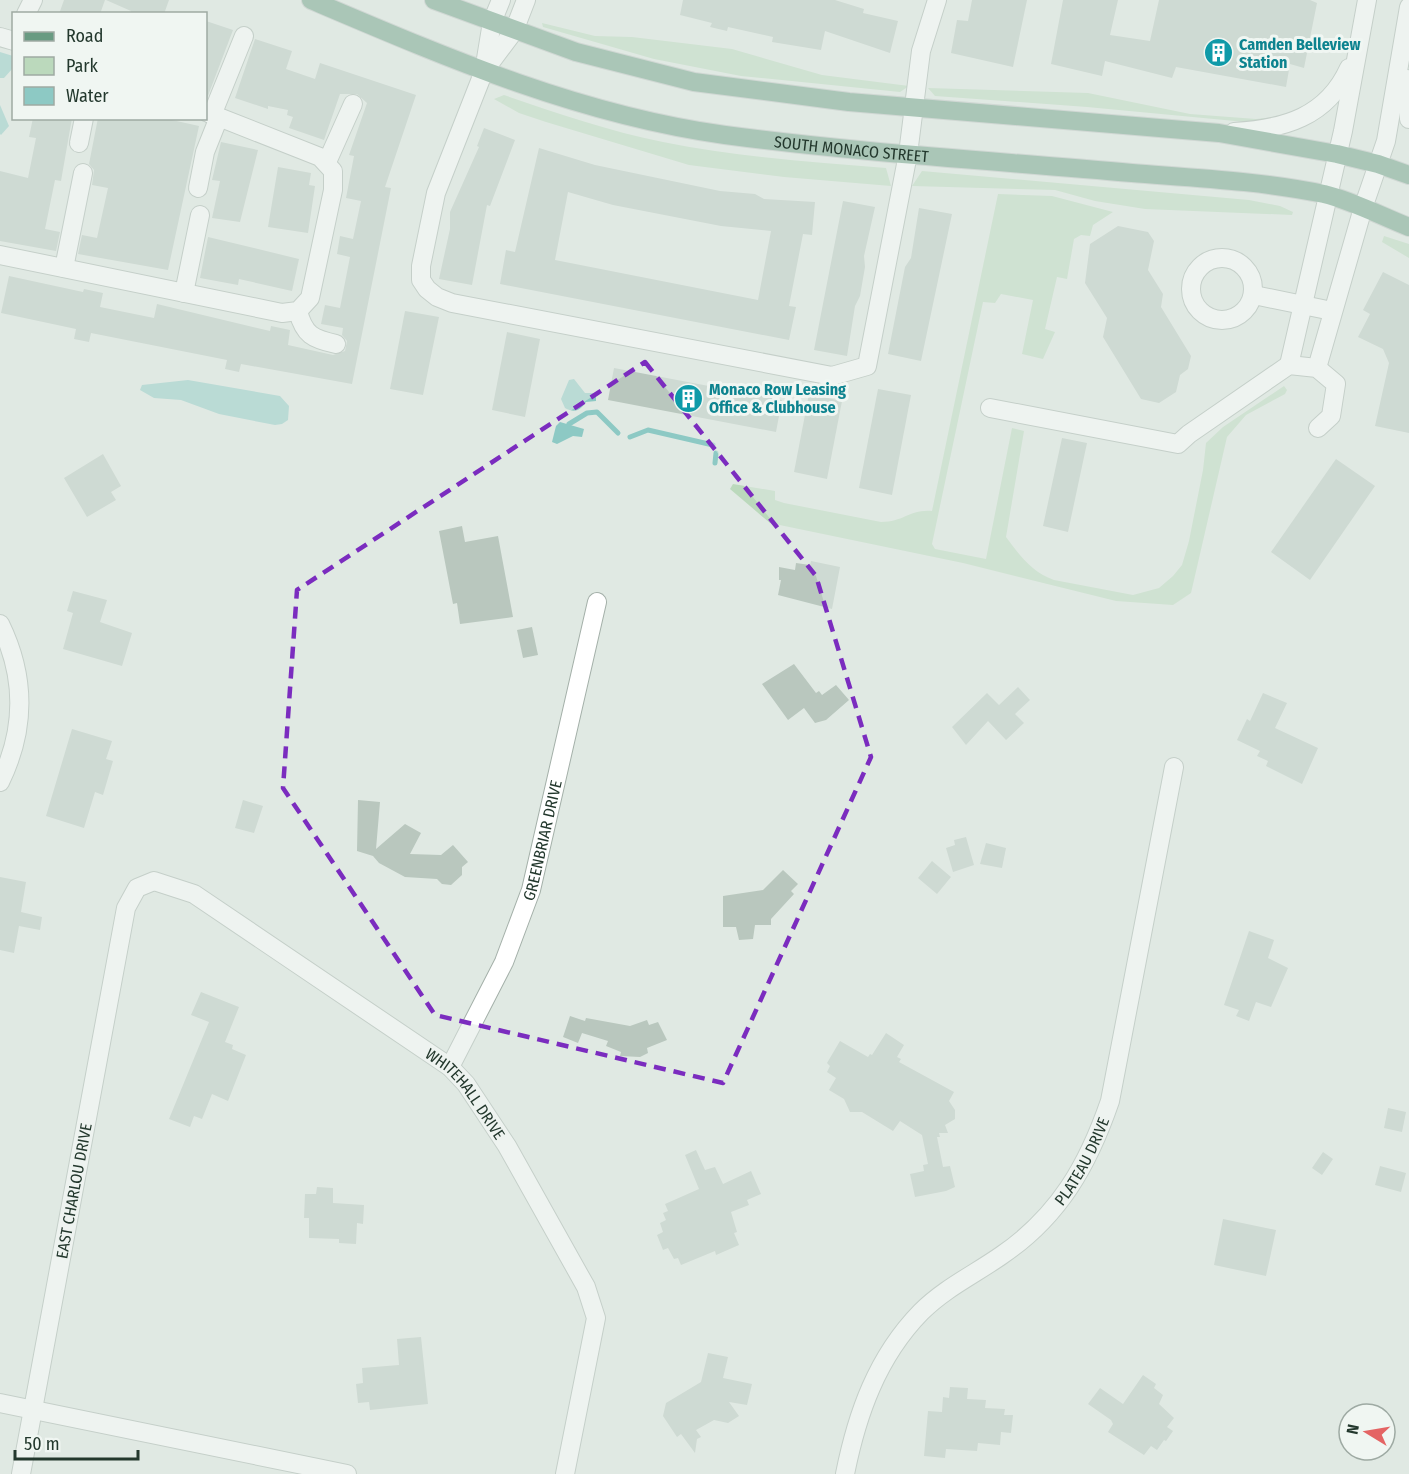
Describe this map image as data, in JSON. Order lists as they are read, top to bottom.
{
  "streets": {
    "main road": ["SOUTH MONACO STREET"],
    "street": [
      "GREENBRIAR DRIVE",
      "WHITEHALL DRIVE",
      "PLATEAU DRIVE",
      "EAST CHARLOU DRIVE"
    ]
  },
  "crossings": [
    ["GREENBRIAR DRIVE", "WHITEHALL DRIVE"],
    ["WHITEHALL DRIVE", "EAST CHARLOU DRIVE"]
  ],
  "places": {
    "building": ["Camden Belleview Station", "Monaco Row Leasing Office & Clubhouse"]
  },
  "legend": ["Road", "Park", "Water"],
  "scale_bar": "50 m",
  "north": "left"
}
